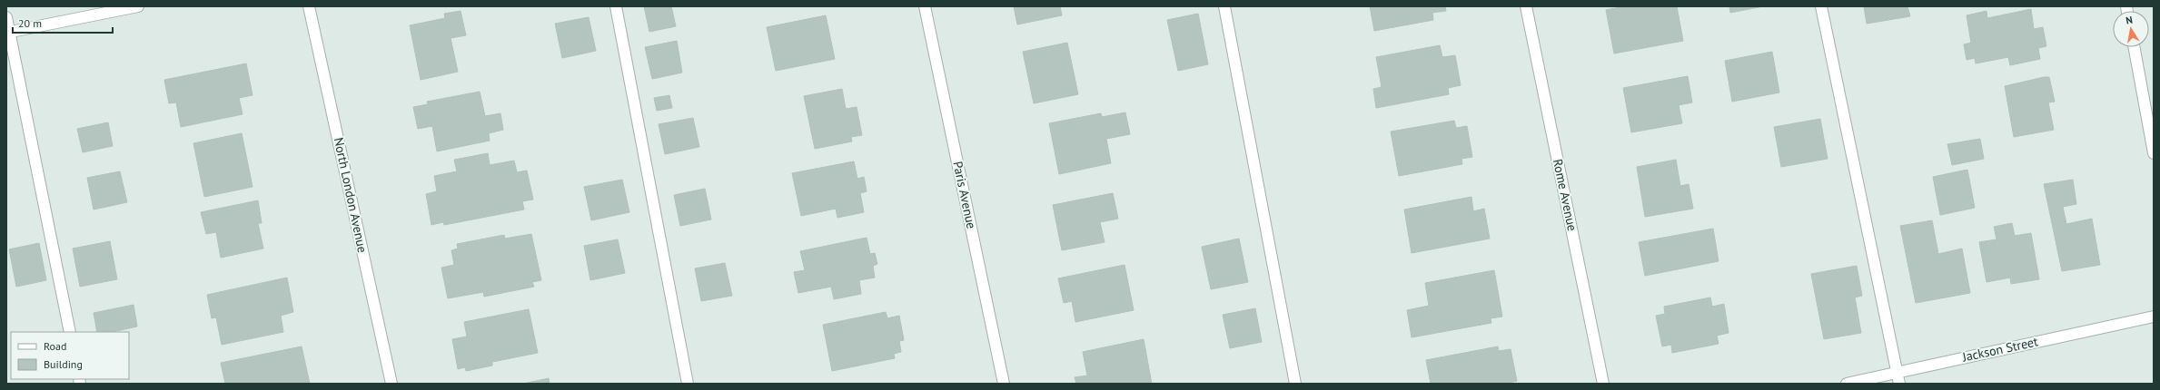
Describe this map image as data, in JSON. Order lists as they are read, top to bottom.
{
  "streets": {
    "street": [
      "North London Avenue",
      "Paris Avenue",
      "Rome Avenue",
      "Jackson Street"
    ]
  },
  "legend": ["Road", "Building"],
  "scale_bar": "20 m",
  "north": "top"
}
